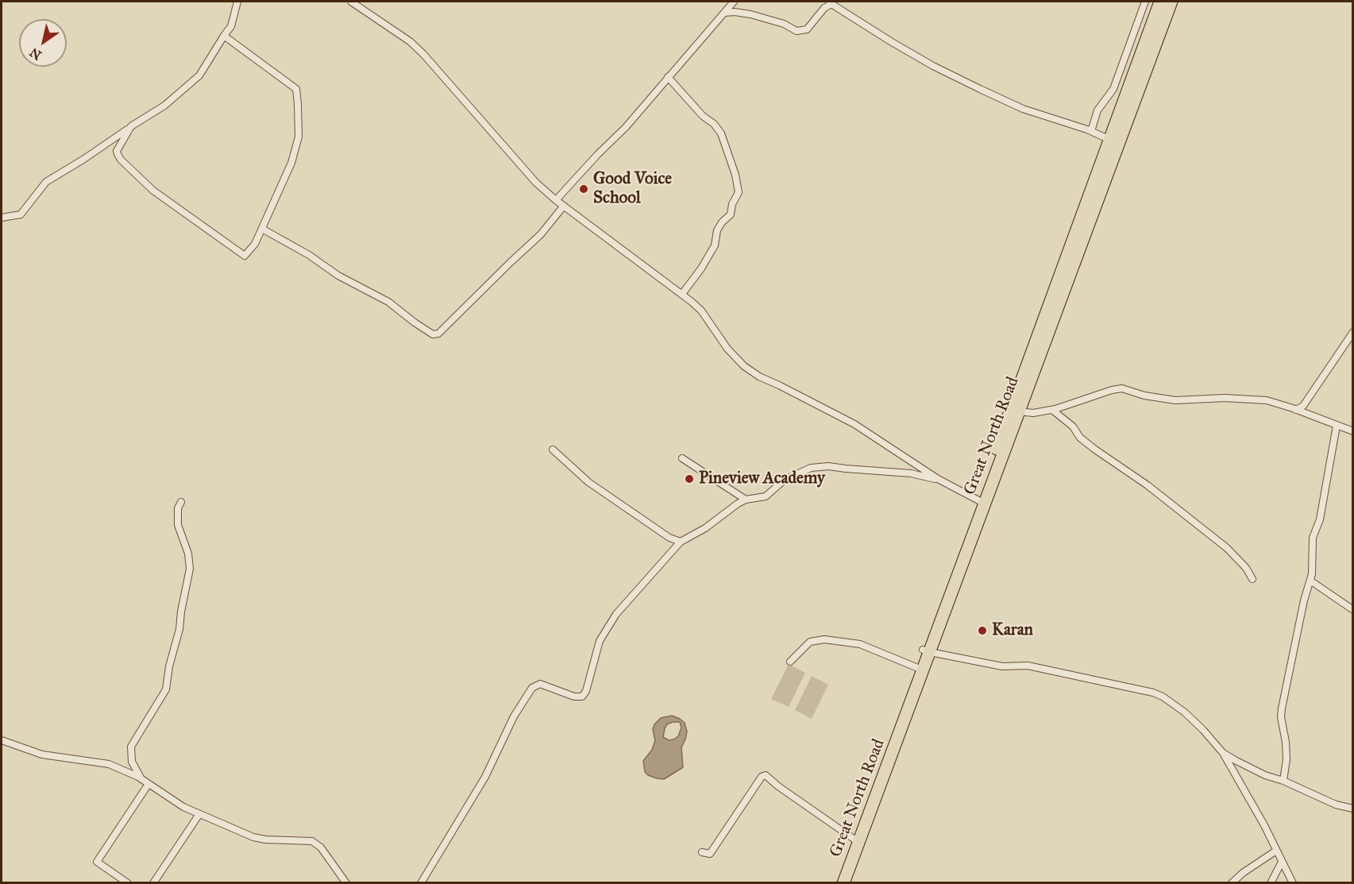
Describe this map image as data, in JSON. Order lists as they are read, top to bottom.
{
  "streets": {
    "highway": ["Great North Road"]
  },
  "places": ["Good Voice School", "Pineview Academy", "Karan"],
  "north": "bottom left"
}
